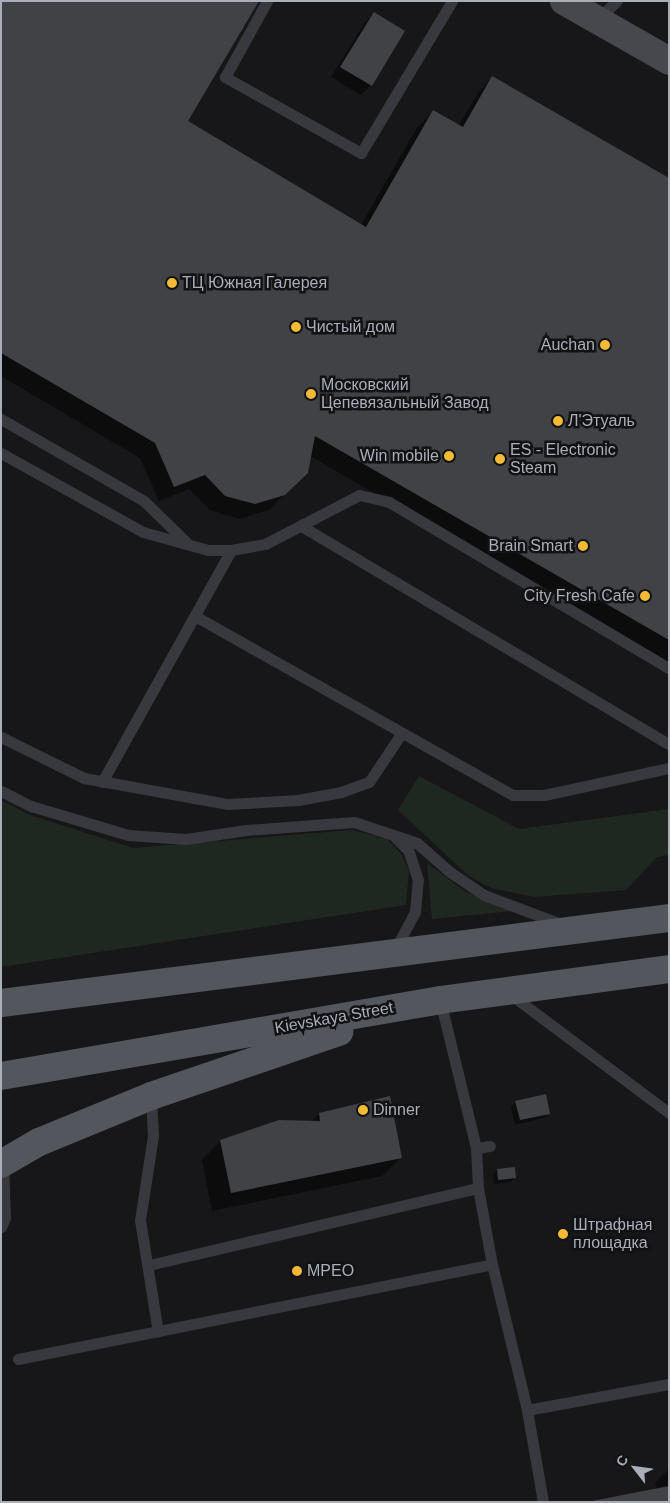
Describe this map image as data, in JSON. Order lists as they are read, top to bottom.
{
  "streets": {
    "main road": ["Kievskaya Street"]
  },
  "places": [
    "ТЦ Южная Галерея",
    "Чистый дом",
    "Auchan",
    "Московский Цепевязальный Завод",
    "Л'Этуаль",
    "Win mobile",
    "ES - Electronic Steam",
    "Brain Smart",
    "City Fresh Cafe",
    "Dinner",
    "Штрафная площадка",
    "МРЕО"
  ],
  "north": "top left"
}
